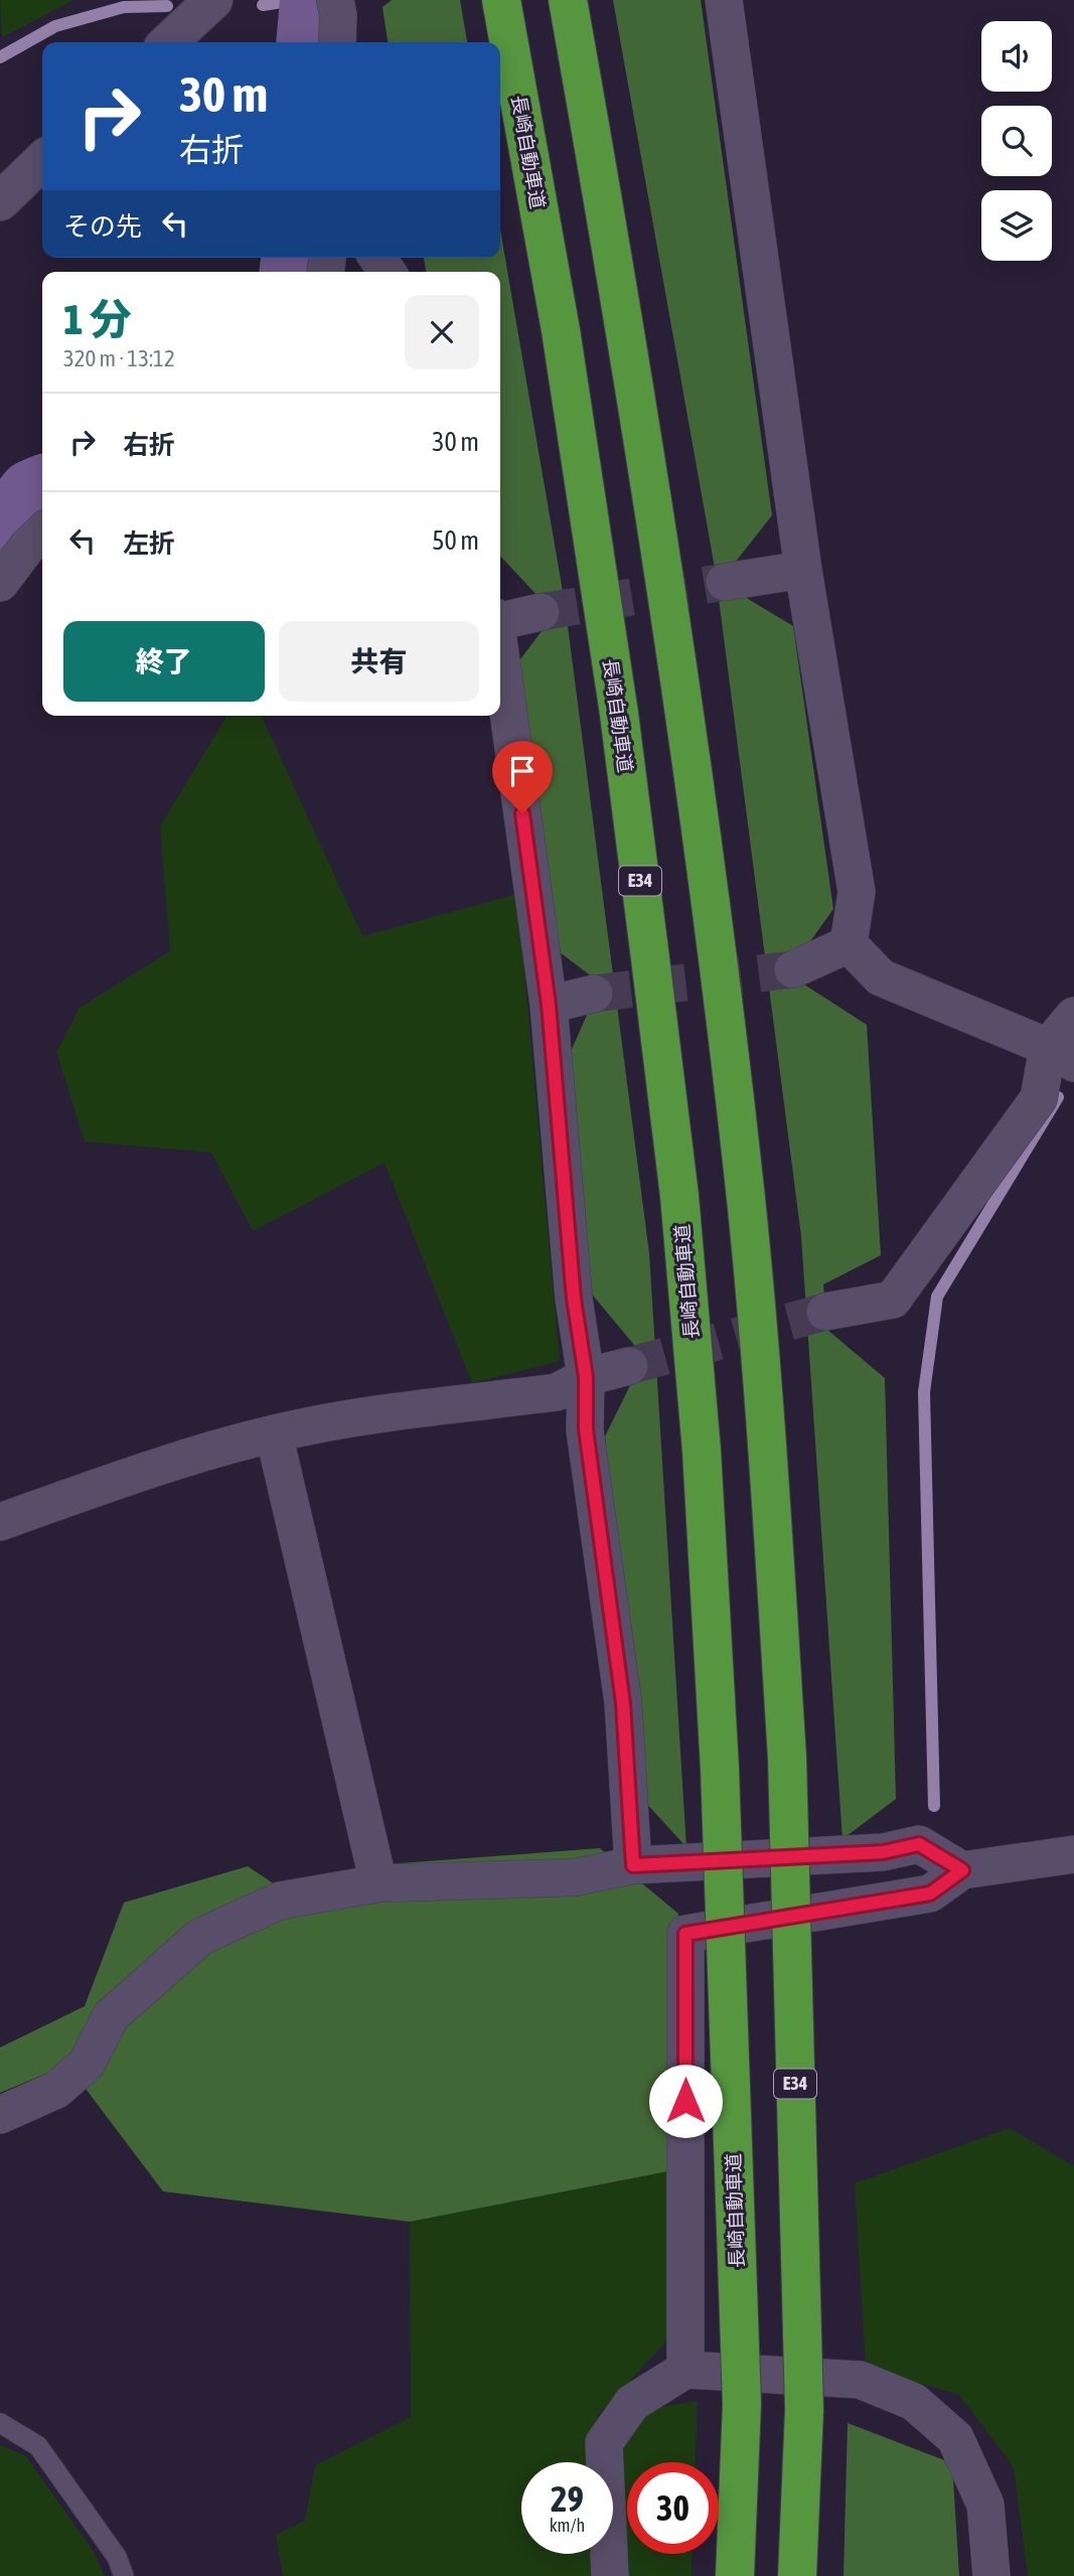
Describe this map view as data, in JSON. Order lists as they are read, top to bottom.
{
  "streets": {
    "highway": ["長崎自動車道", "E34"]
  },
  "page": {
    "turn": ["30 m", "右折"],
    "then": "その先",
    "heading": ["1 分", "320 m · 13:12"],
    "list": [
      {
        "name": "右折",
        "value": "30 m"
      },
      {
        "name": "左折",
        "value": "50 m"
      }
    ],
    "buttons": ["終了", "共有"],
    "speed": "29 km/h",
    "limit": "30"
  }
}
